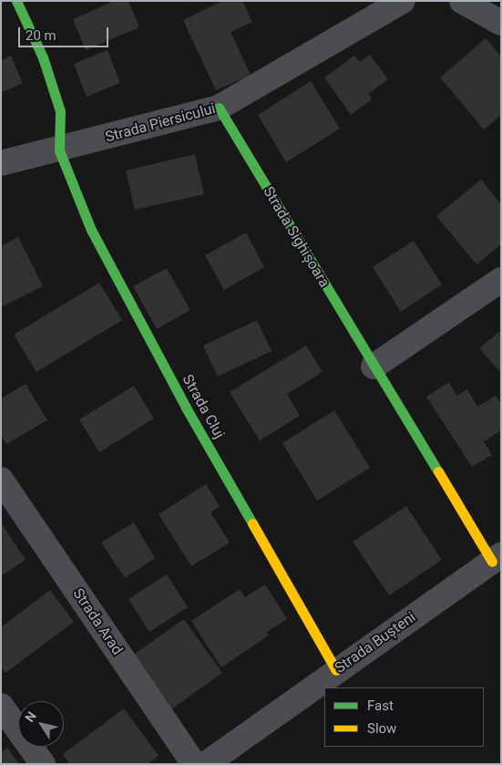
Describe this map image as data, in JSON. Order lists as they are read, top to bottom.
{
  "streets": {
    "street": [
      "Strada Piersicului",
      "Strada Sighișoara",
      "Strada Cluj",
      "Strada Arad",
      "Strada Bușteni"
    ]
  },
  "crossings": [
    ["Strada Piersicului", "Strada Sighișoara"],
    ["Strada Piersicului", "Strada Cluj"],
    ["Strada Sighișoara", "Strada Bușteni"],
    ["Strada Cluj", "Strada Bușteni"]
  ],
  "legend": ["Fast", "Slow"],
  "scale_bar": "20 m",
  "north": "top left"
}
